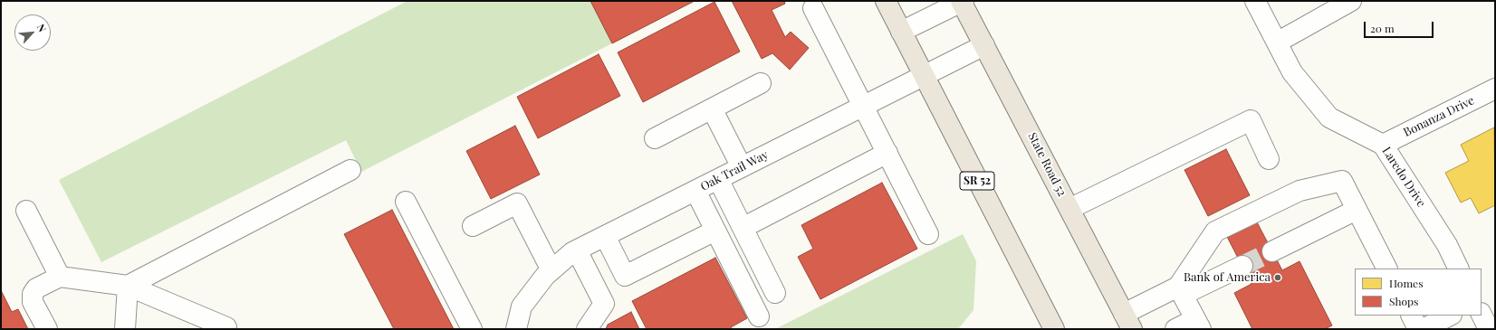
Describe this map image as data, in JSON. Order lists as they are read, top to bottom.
{
  "streets": {
    "main road": ["State Road 52", "SR 52"],
    "street": ["Bonanza Drive", "Oak Trail Way", "Laredo Drive"]
  },
  "crossings": [
    ["Bonanza Drive", "Laredo Drive"],
    ["State Road 52", "Oak Trail Way"],
    ["Oak Trail Way", "SR 52"]
  ],
  "places": ["Bank of America"],
  "legend": ["Homes", "Shops"],
  "scale_bar": "20 m",
  "north": "top right"
}
